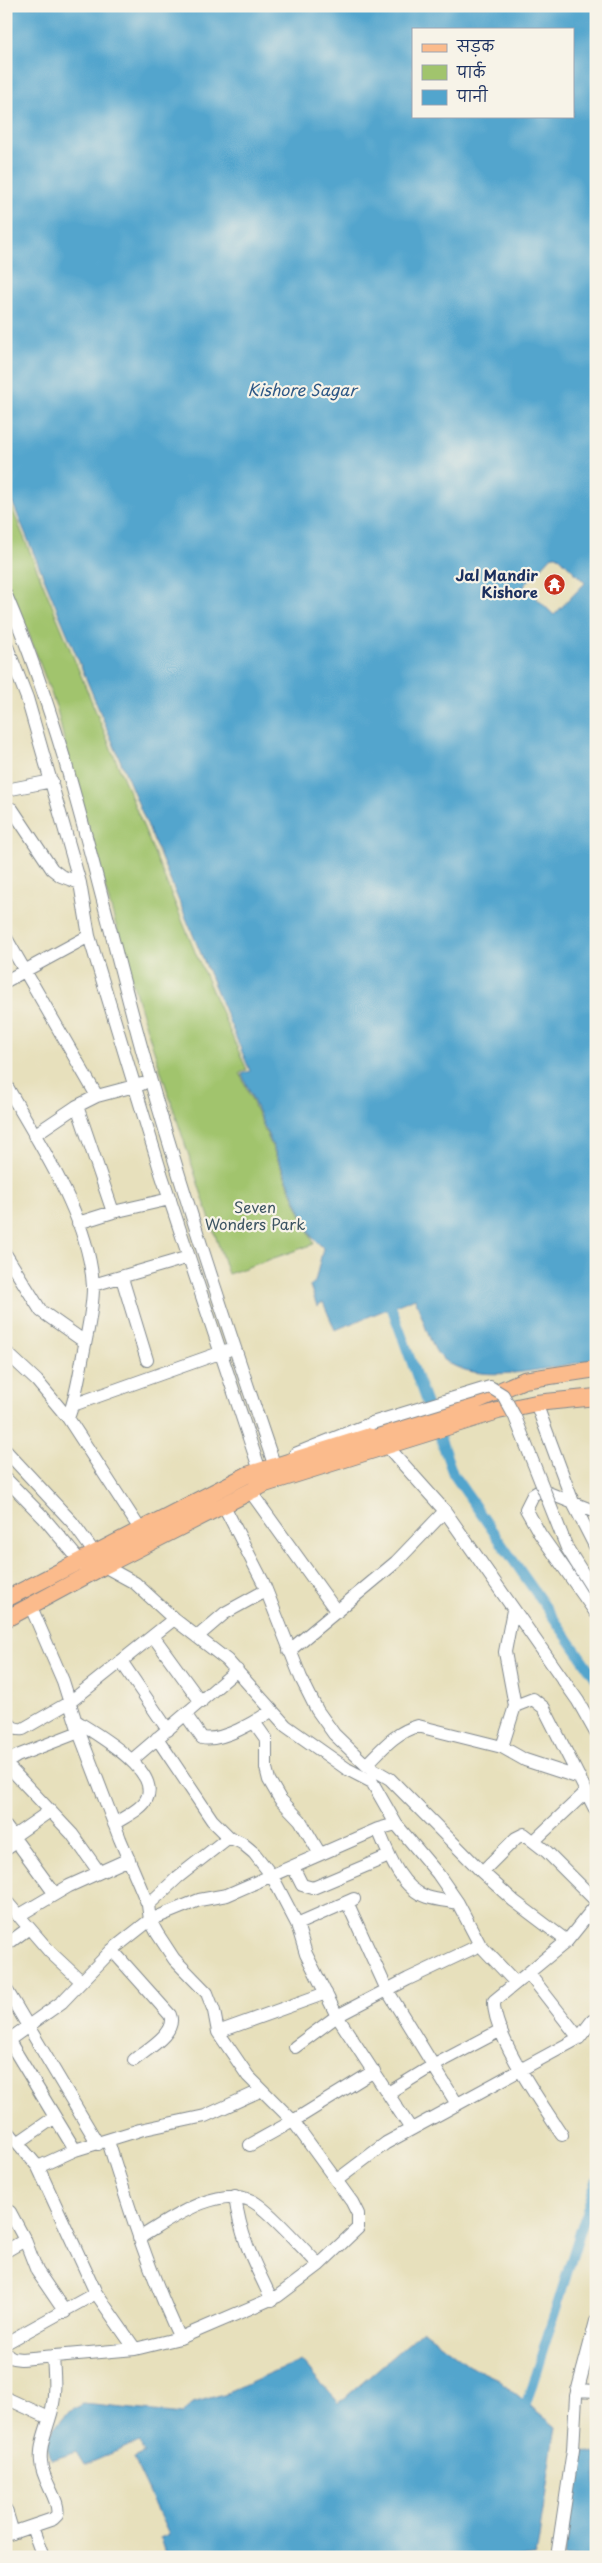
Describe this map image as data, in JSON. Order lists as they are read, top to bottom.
{
  "water": ["Kishore Sagar"],
  "parks": ["Seven Wonders Park"],
  "places": {
    "temple": ["Jal Mandir Kishore"]
  },
  "legend": ["सड़क", "पार्क", "पानी"]
}
